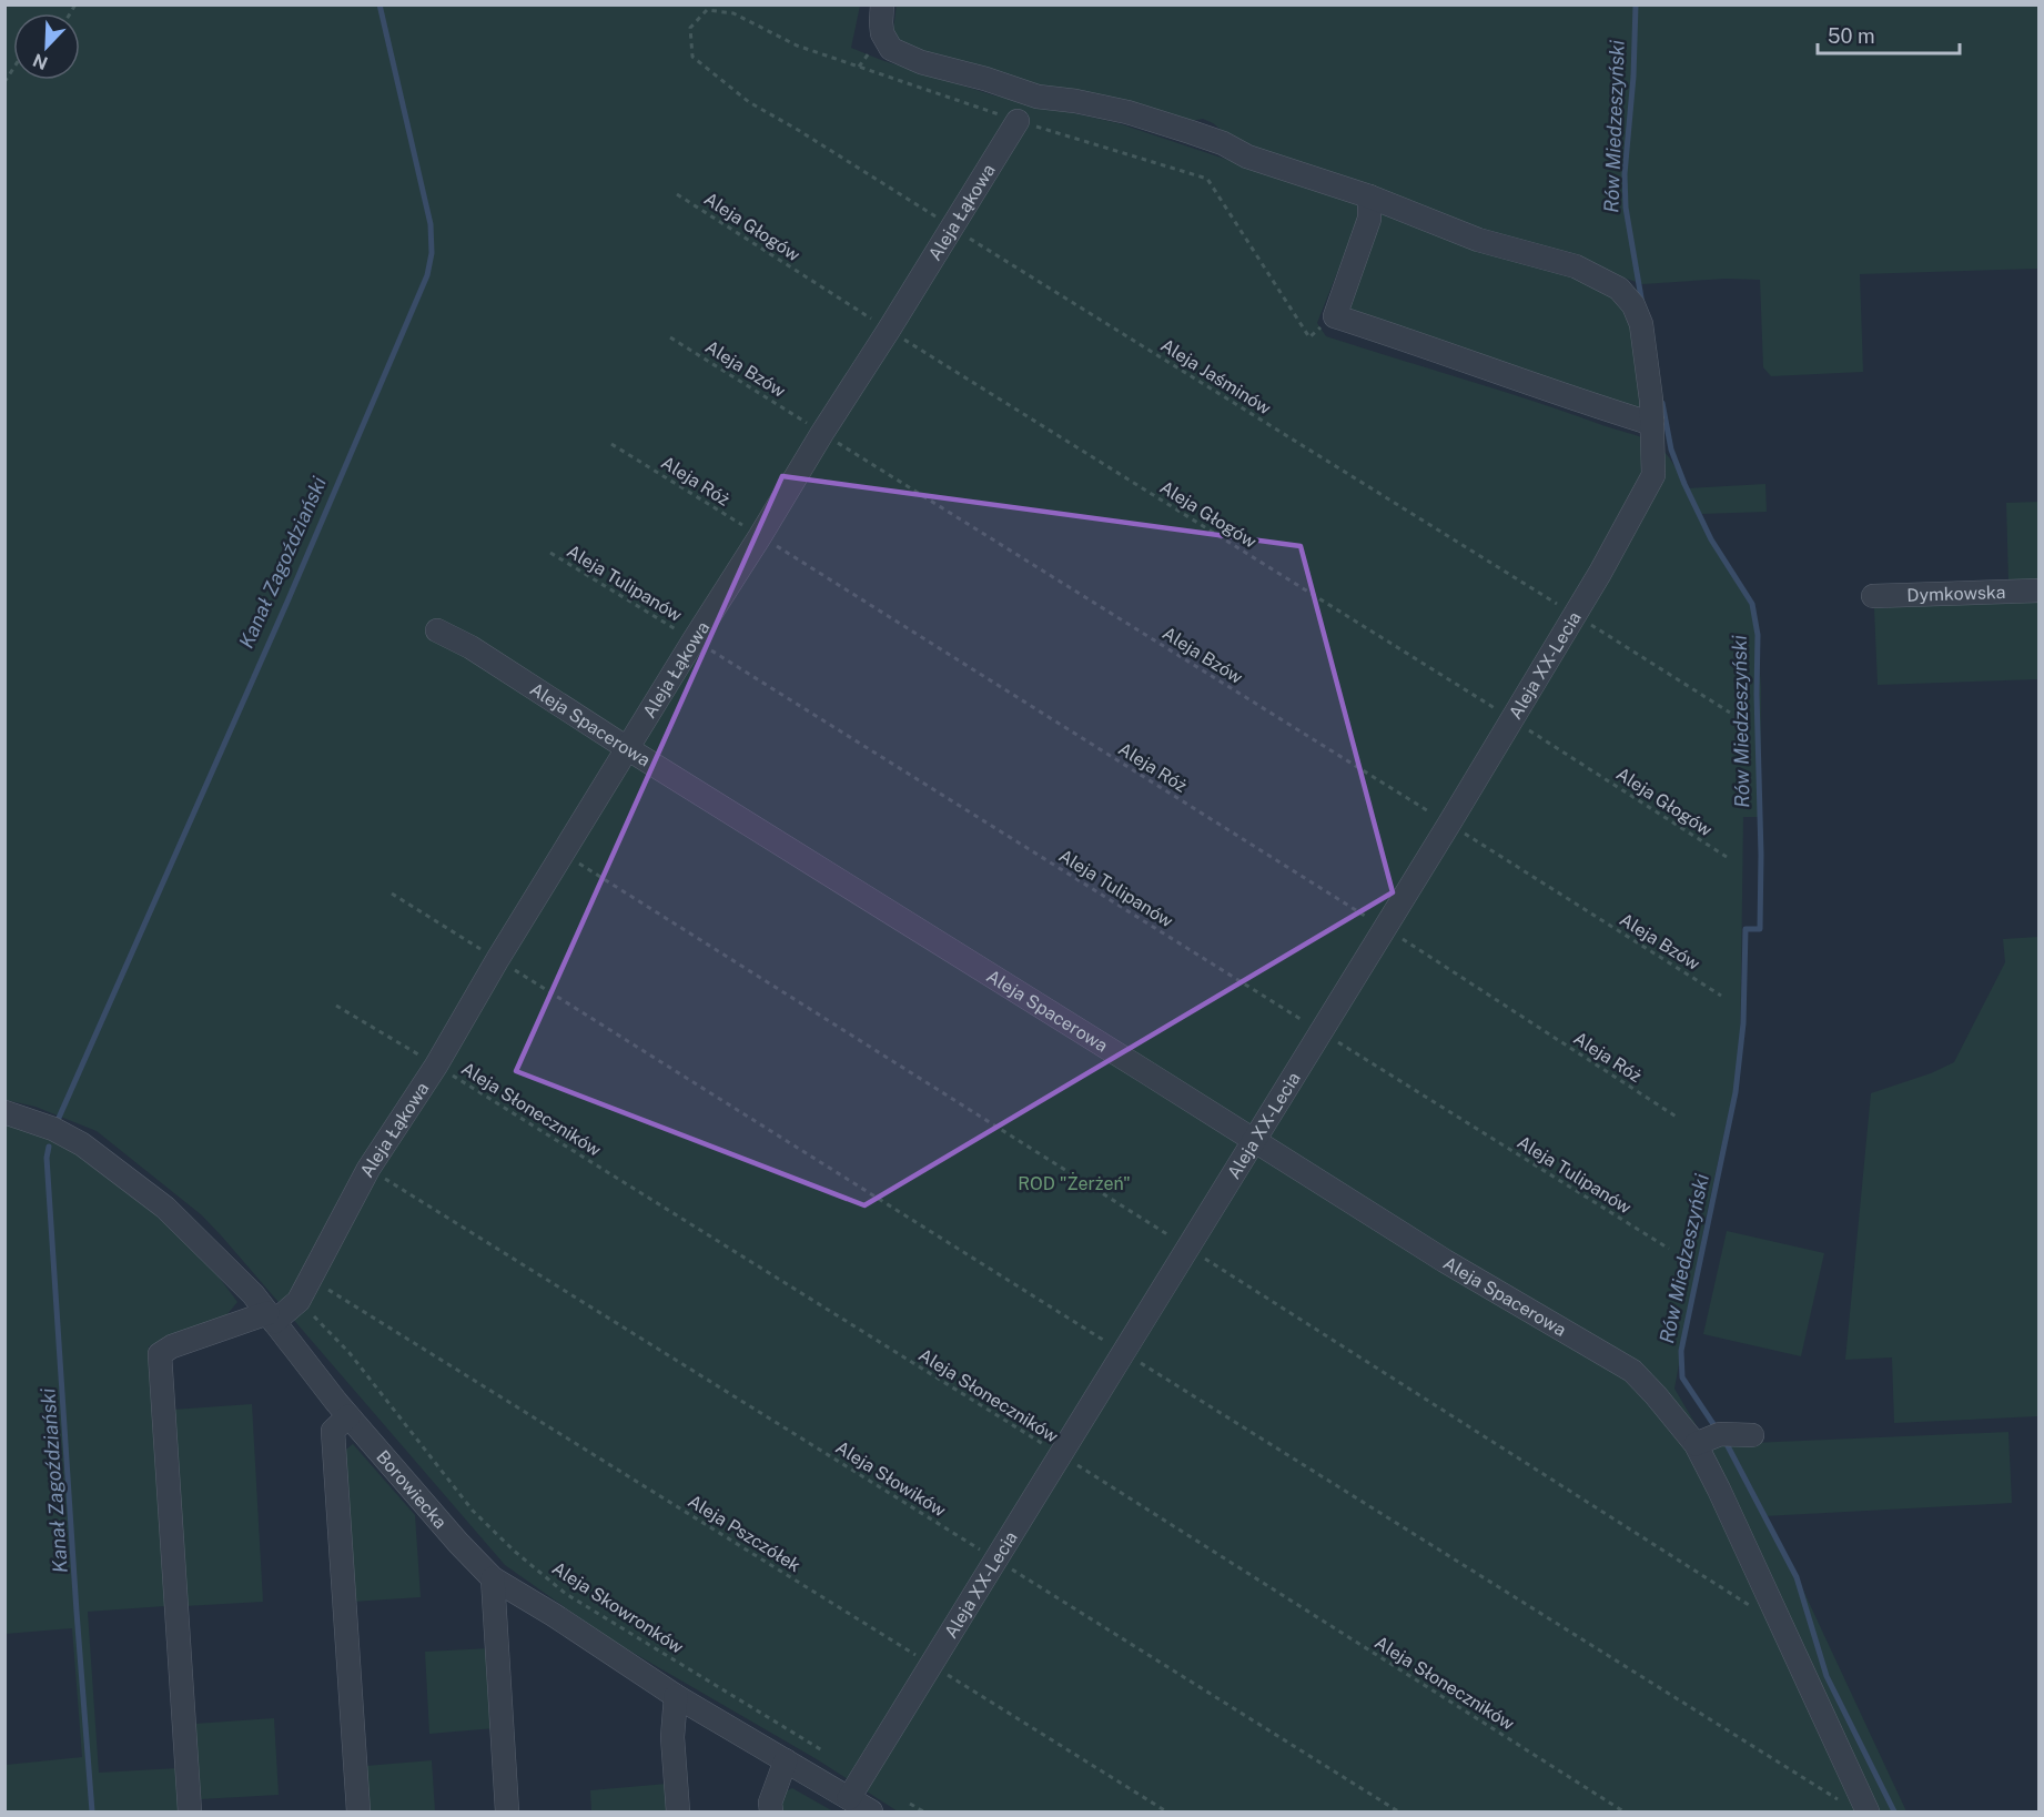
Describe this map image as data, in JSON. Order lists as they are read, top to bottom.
{
  "streets": {
    "street": [
      "Aleja Łąkowa",
      "Dymkowska",
      "Aleja XX-Lecia",
      "Aleja Spacerowa",
      "Borowiecka"
    ],
    "path": [
      "Aleja Głogów",
      "Aleja Bzów",
      "Aleja Jaśminów",
      "Aleja Róż",
      "Aleja Tulipanów",
      "Aleja Słoneczników",
      "Aleja Słowików",
      "Aleja Pszczółek",
      "Aleja Skowronków"
    ]
  },
  "crossings": [
    ["Aleja Łąkowa", "Aleja Głogów"],
    ["Aleja Łąkowa", "Aleja Bzów"],
    ["Aleja Łąkowa", "Aleja Jaśminów"],
    ["Aleja Łąkowa", "Aleja Róż"],
    ["Aleja Łąkowa", "Aleja Tulipanów"],
    ["Aleja Łąkowa", "Aleja Spacerowa"],
    ["Aleja Łąkowa", "Aleja Słoneczników"],
    ["Aleja Łąkowa", "Aleja Słowików"],
    ["Aleja Łąkowa", "Borowiecka"],
    ["Aleja Łąkowa", "Aleja Pszczółek"],
    ["Aleja Łąkowa", "Aleja Skowronków"],
    ["Aleja Głogów", "Aleja XX-Lecia"],
    ["Aleja Bzów", "Aleja XX-Lecia"],
    ["Aleja Jaśminów", "Aleja XX-Lecia"],
    ["Aleja Róż", "Aleja XX-Lecia"],
    ["Aleja Tulipanów", "Aleja XX-Lecia"],
    ["Aleja XX-Lecia", "Aleja Spacerowa"],
    ["Aleja XX-Lecia", "Aleja Słoneczników"],
    ["Aleja XX-Lecia", "Aleja Słowików"],
    ["Aleja XX-Lecia", "Borowiecka"],
    ["Aleja XX-Lecia", "Aleja Pszczółek"]
  ],
  "water": ["Rów Miedzeszyński", "Kanał Zagoździański"],
  "parks": ["ROD \"Żerżeń\""],
  "scale_bar": "50 m",
  "north": "bottom left"
}
